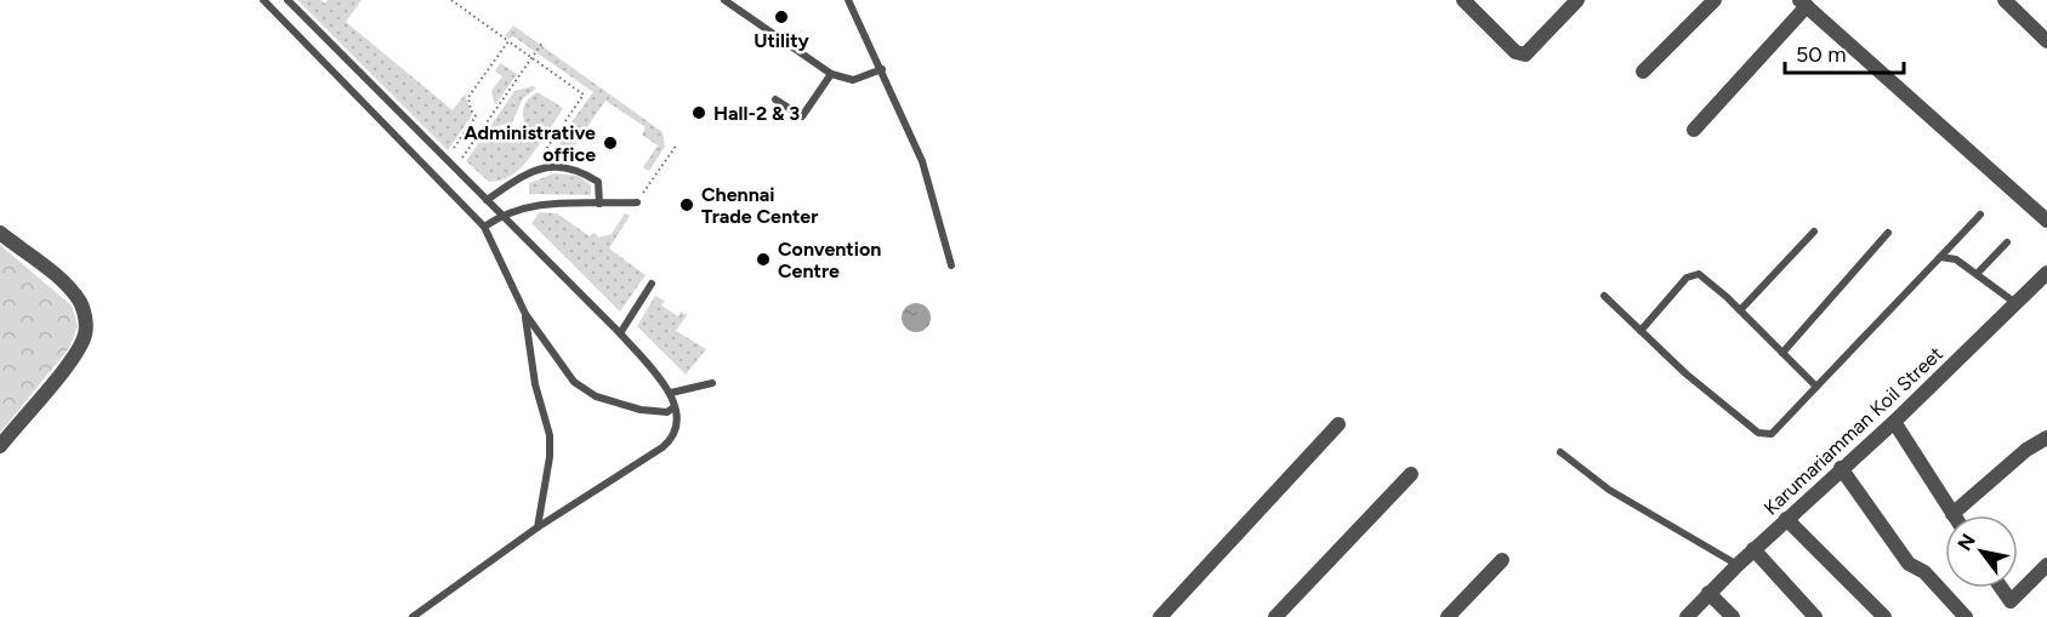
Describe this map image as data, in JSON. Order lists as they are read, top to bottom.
{
  "streets": {
    "street": ["Karumariamman Koil Street"]
  },
  "places": [
    "Utility",
    "Hall-2 & 3",
    "Administrative office",
    "Chennai Trade Center",
    "Convention Centre"
  ],
  "scale_bar": "50 m",
  "north": "top left"
}
